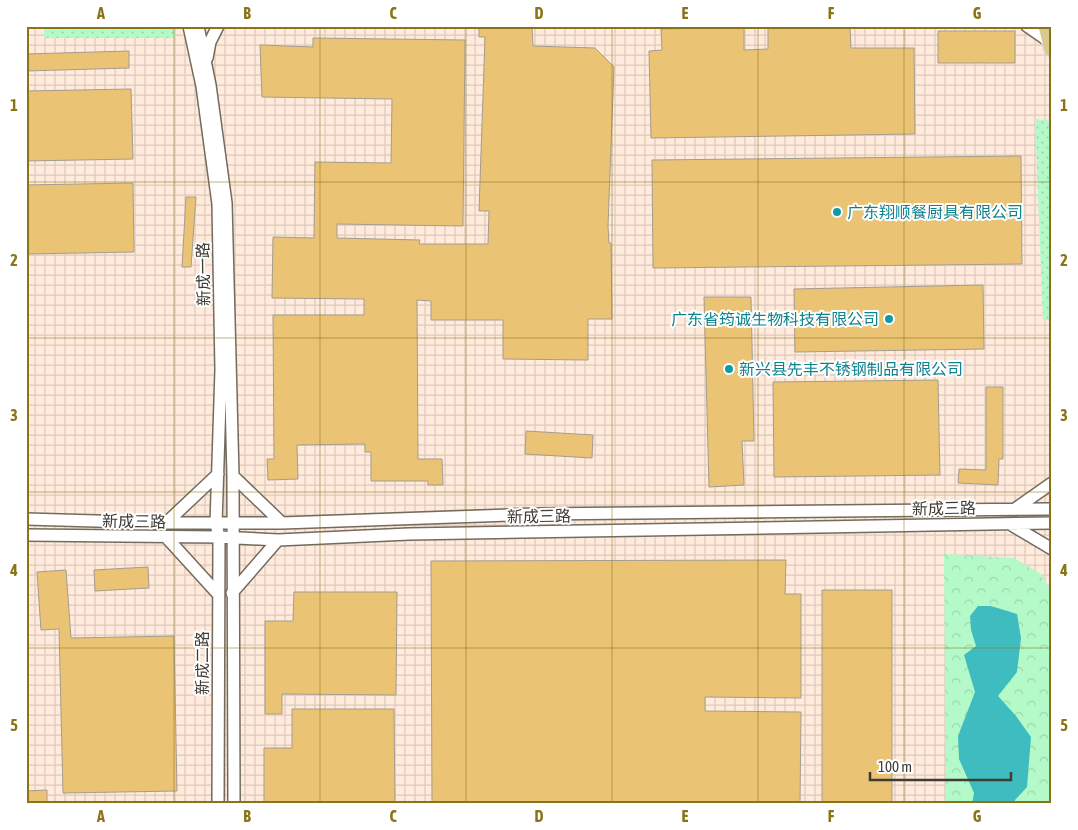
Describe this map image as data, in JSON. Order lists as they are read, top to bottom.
{
  "streets": {
    "street": ["新成一路", "新成三路", "新成二路"]
  },
  "crossings": [
    ["新成一路", "新成三路"],
    ["新成一路", "新成二路"],
    ["新成三路", "新成二路"]
  ],
  "places": ["广东翔顺餐厨具有限公司", "广东省筠诚生物科技有限公司", "新兴县先丰不锈钢制品有限公司"],
  "scale_bar": "100 m",
  "grid": {
    "columns": [
      "A",
      "B",
      "C",
      "D",
      "E",
      "F",
      "G"
    ],
    "rows": [
      "1",
      "2",
      "3",
      "4",
      "5"
    ]
  }
}
